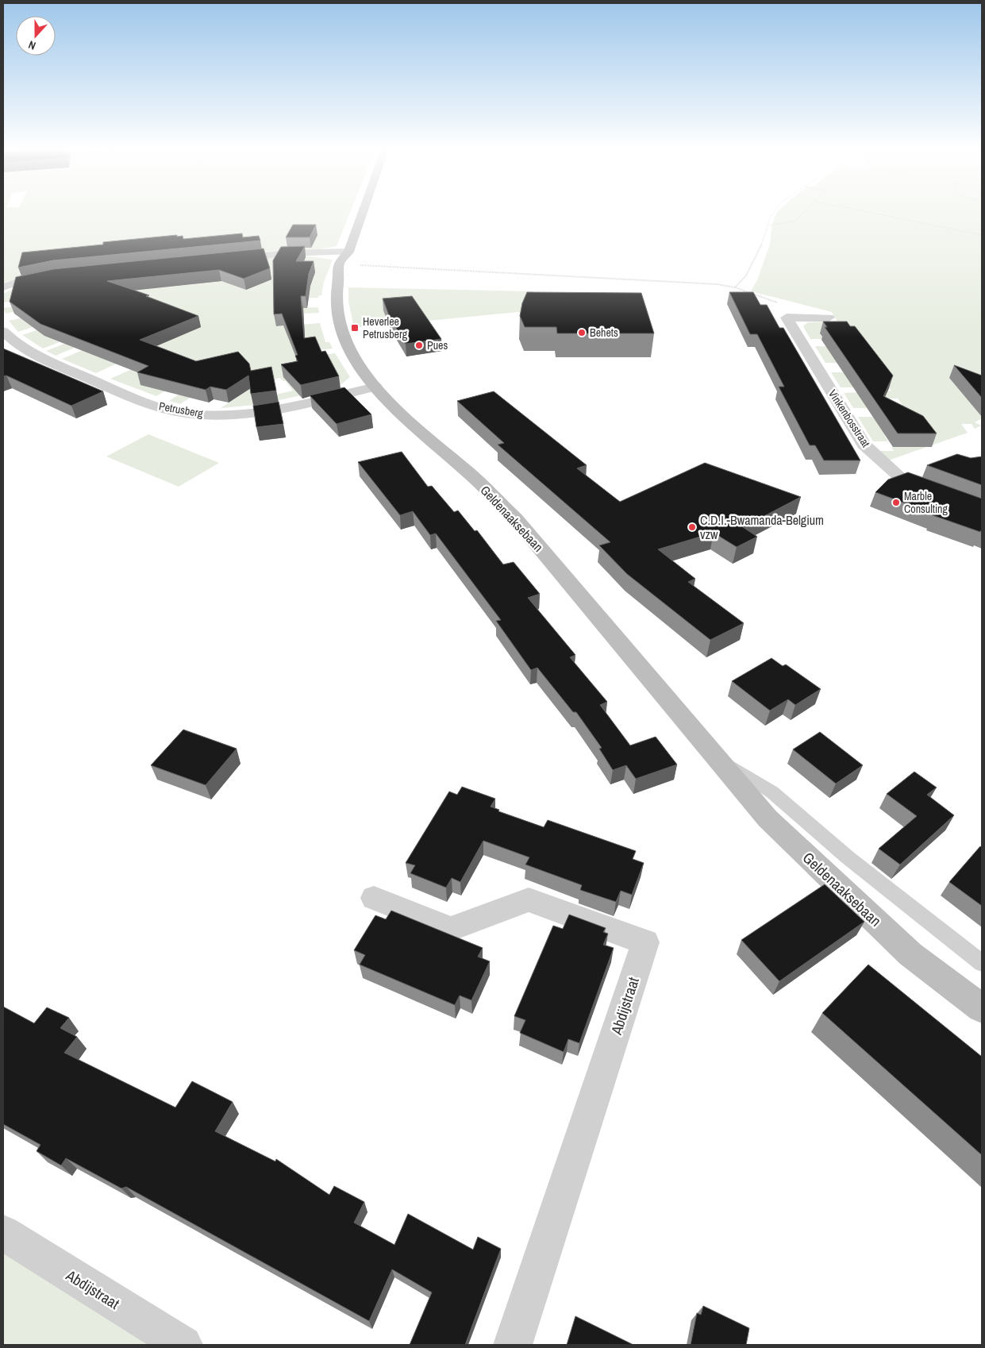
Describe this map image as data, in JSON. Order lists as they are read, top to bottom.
{
  "streets": {
    "street": [
      "Petrusberg",
      "Vinkenbosstraat",
      "Geldenaaksebaan",
      "Abdijstraat"
    ]
  },
  "crossings": [
    ["Petrusberg", "Geldenaaksebaan"]
  ],
  "places": {
    "transit": ["Heverlee Petrusberg"],
    "other": [
      "Behets",
      "Pues",
      "Marble Consulting",
      "C.D.I.-Bwamanda-Belgium vzw"
    ]
  },
  "north": "bottom"
}
